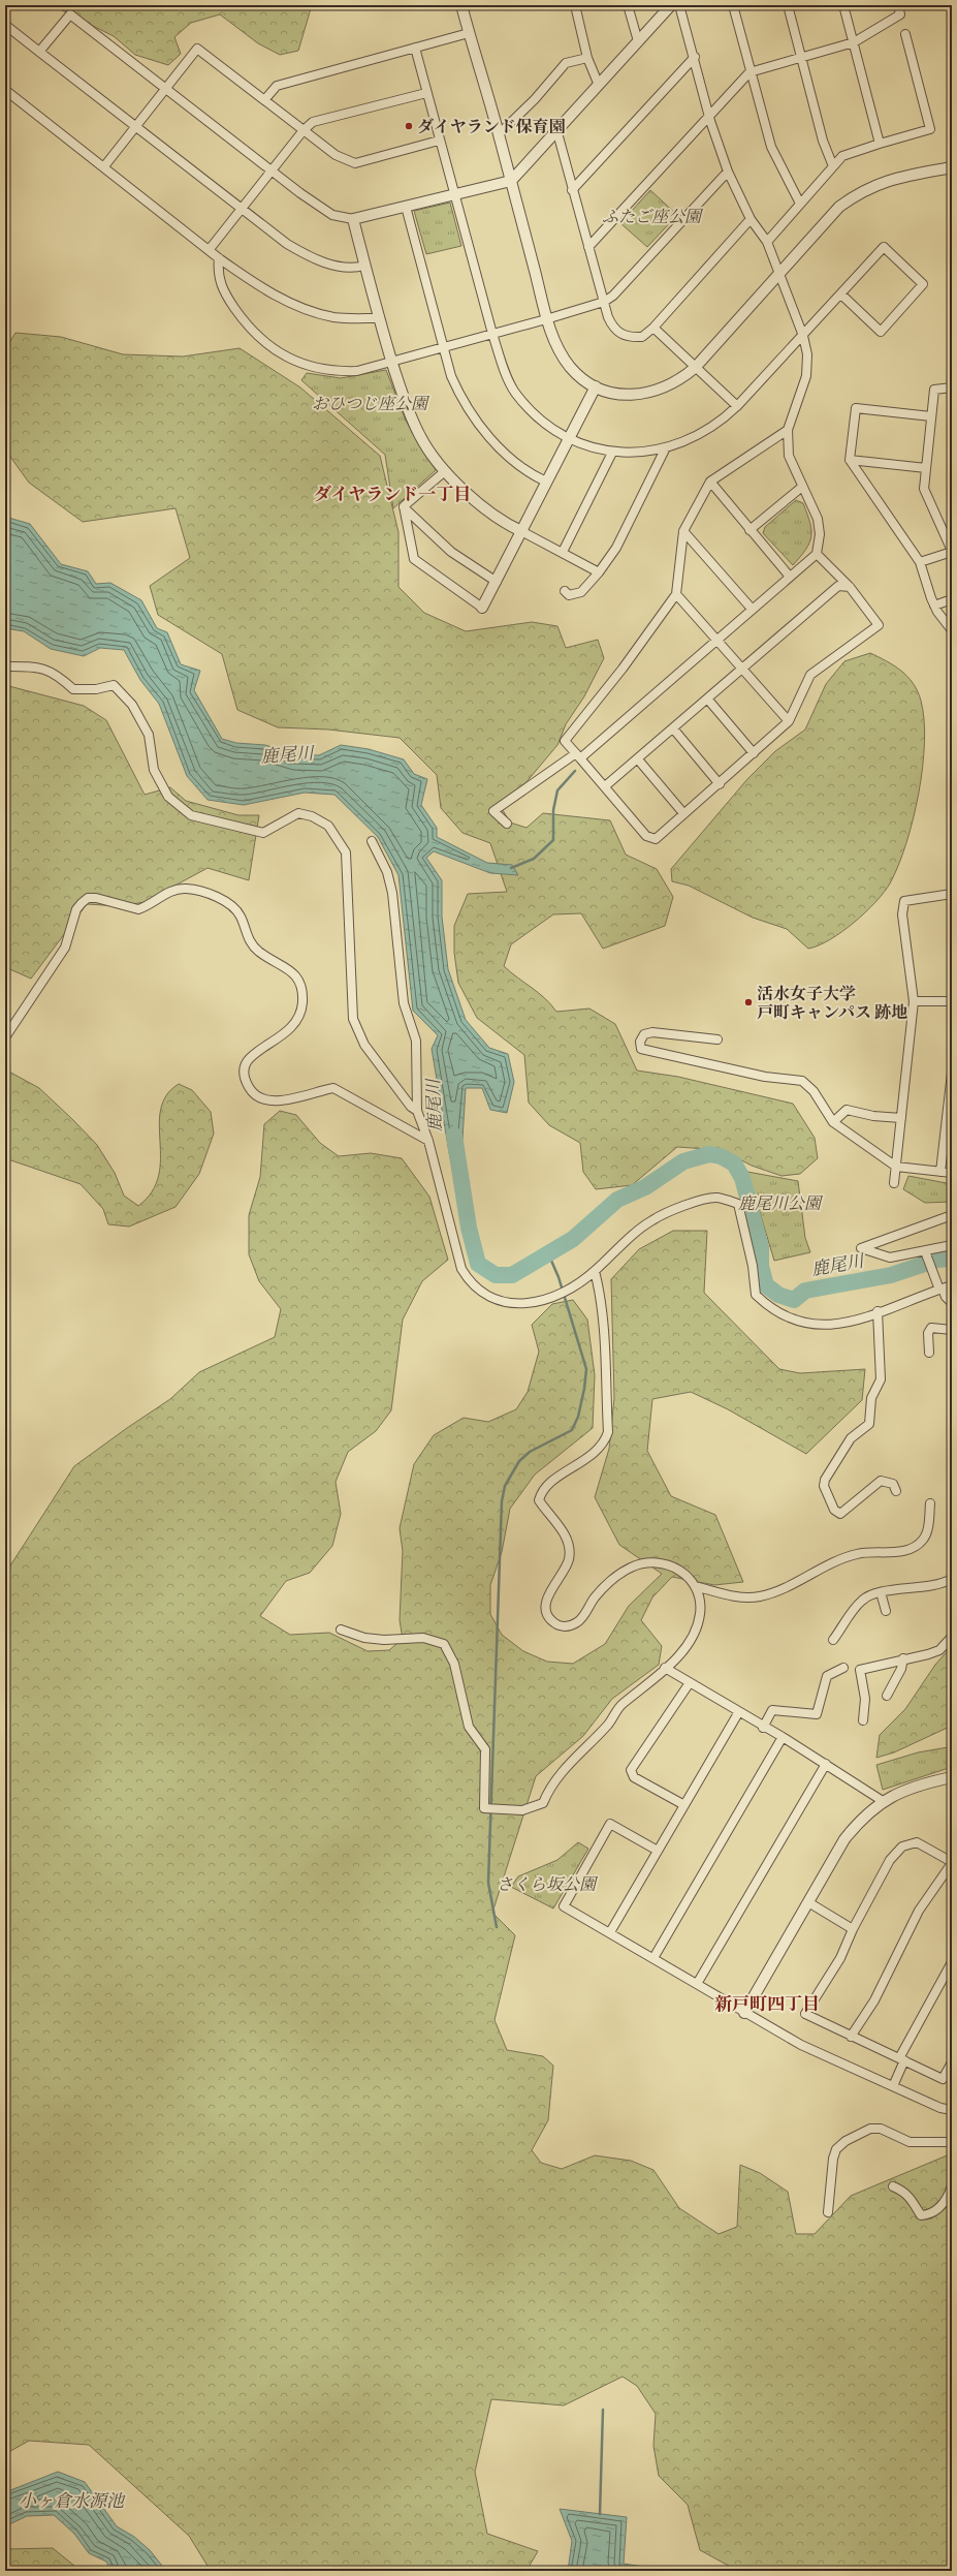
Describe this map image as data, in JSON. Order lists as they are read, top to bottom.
{
  "districts": ["ダイヤランド一丁目", "新戸町四丁目"],
  "water": ["鹿尾川", "小ヶ倉水源池"],
  "parks": [
    "ふたご座公園",
    "おひつじ座公園",
    "鹿尾川公園",
    "さくら坂公園"
  ],
  "places": ["ダイヤランド保育園", "活水女子大学 戸町キャンパス 跡地"]
}
